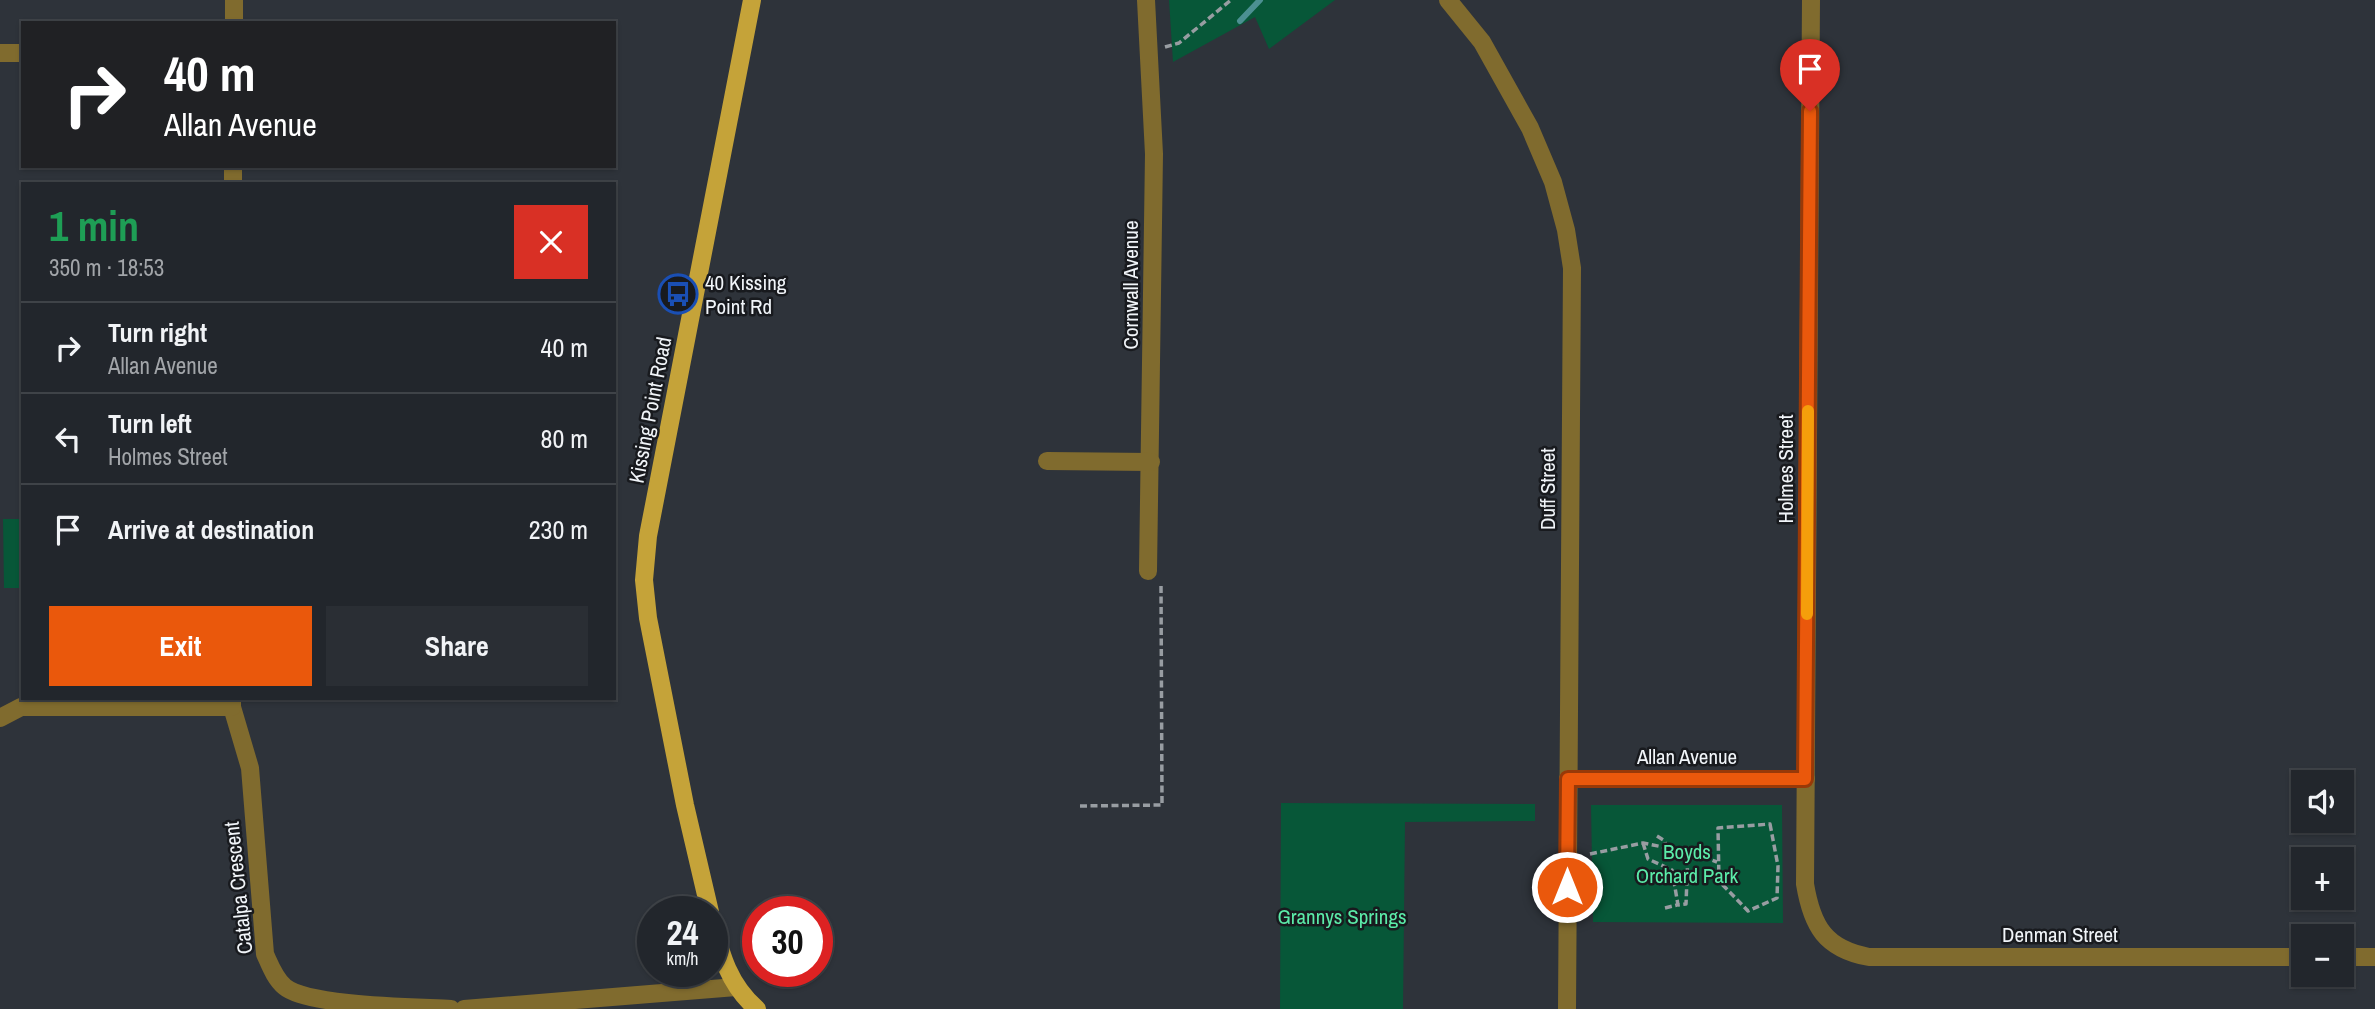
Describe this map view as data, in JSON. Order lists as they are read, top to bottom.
{
  "streets": {
    "main road": ["Kissing Point Road"],
    "street": [
      "Cornwall Avenue",
      "Holmes Street",
      "Duff Street",
      "Allan Avenue",
      "Catalpa Crescent",
      "Denman Street"
    ]
  },
  "crossings": [
    ["Holmes Street", "Allan Avenue"],
    ["Holmes Street", "Denman Street"],
    ["Duff Street", "Allan Avenue"]
  ],
  "parks": ["Boyds Orchard Park", "Grannys Springs"],
  "places": {
    "bus stop": ["40 Kissing Point Rd"]
  },
  "page": {
    "turn": ["40 m", "Allan Avenue"],
    "heading": ["1 min", "350 m · 18:53"],
    "list": [
      {
        "name": "Turn right",
        "note": "Allan Avenue",
        "value": "40 m"
      },
      {
        "name": "Turn left",
        "note": "Holmes Street",
        "value": "80 m"
      },
      {
        "name": "Arrive at destination",
        "value": "230 m"
      }
    ],
    "buttons": ["Exit", "Share"],
    "map_buttons": ["+", "−"],
    "speed": "24 km/h",
    "limit": "30"
  }
}
